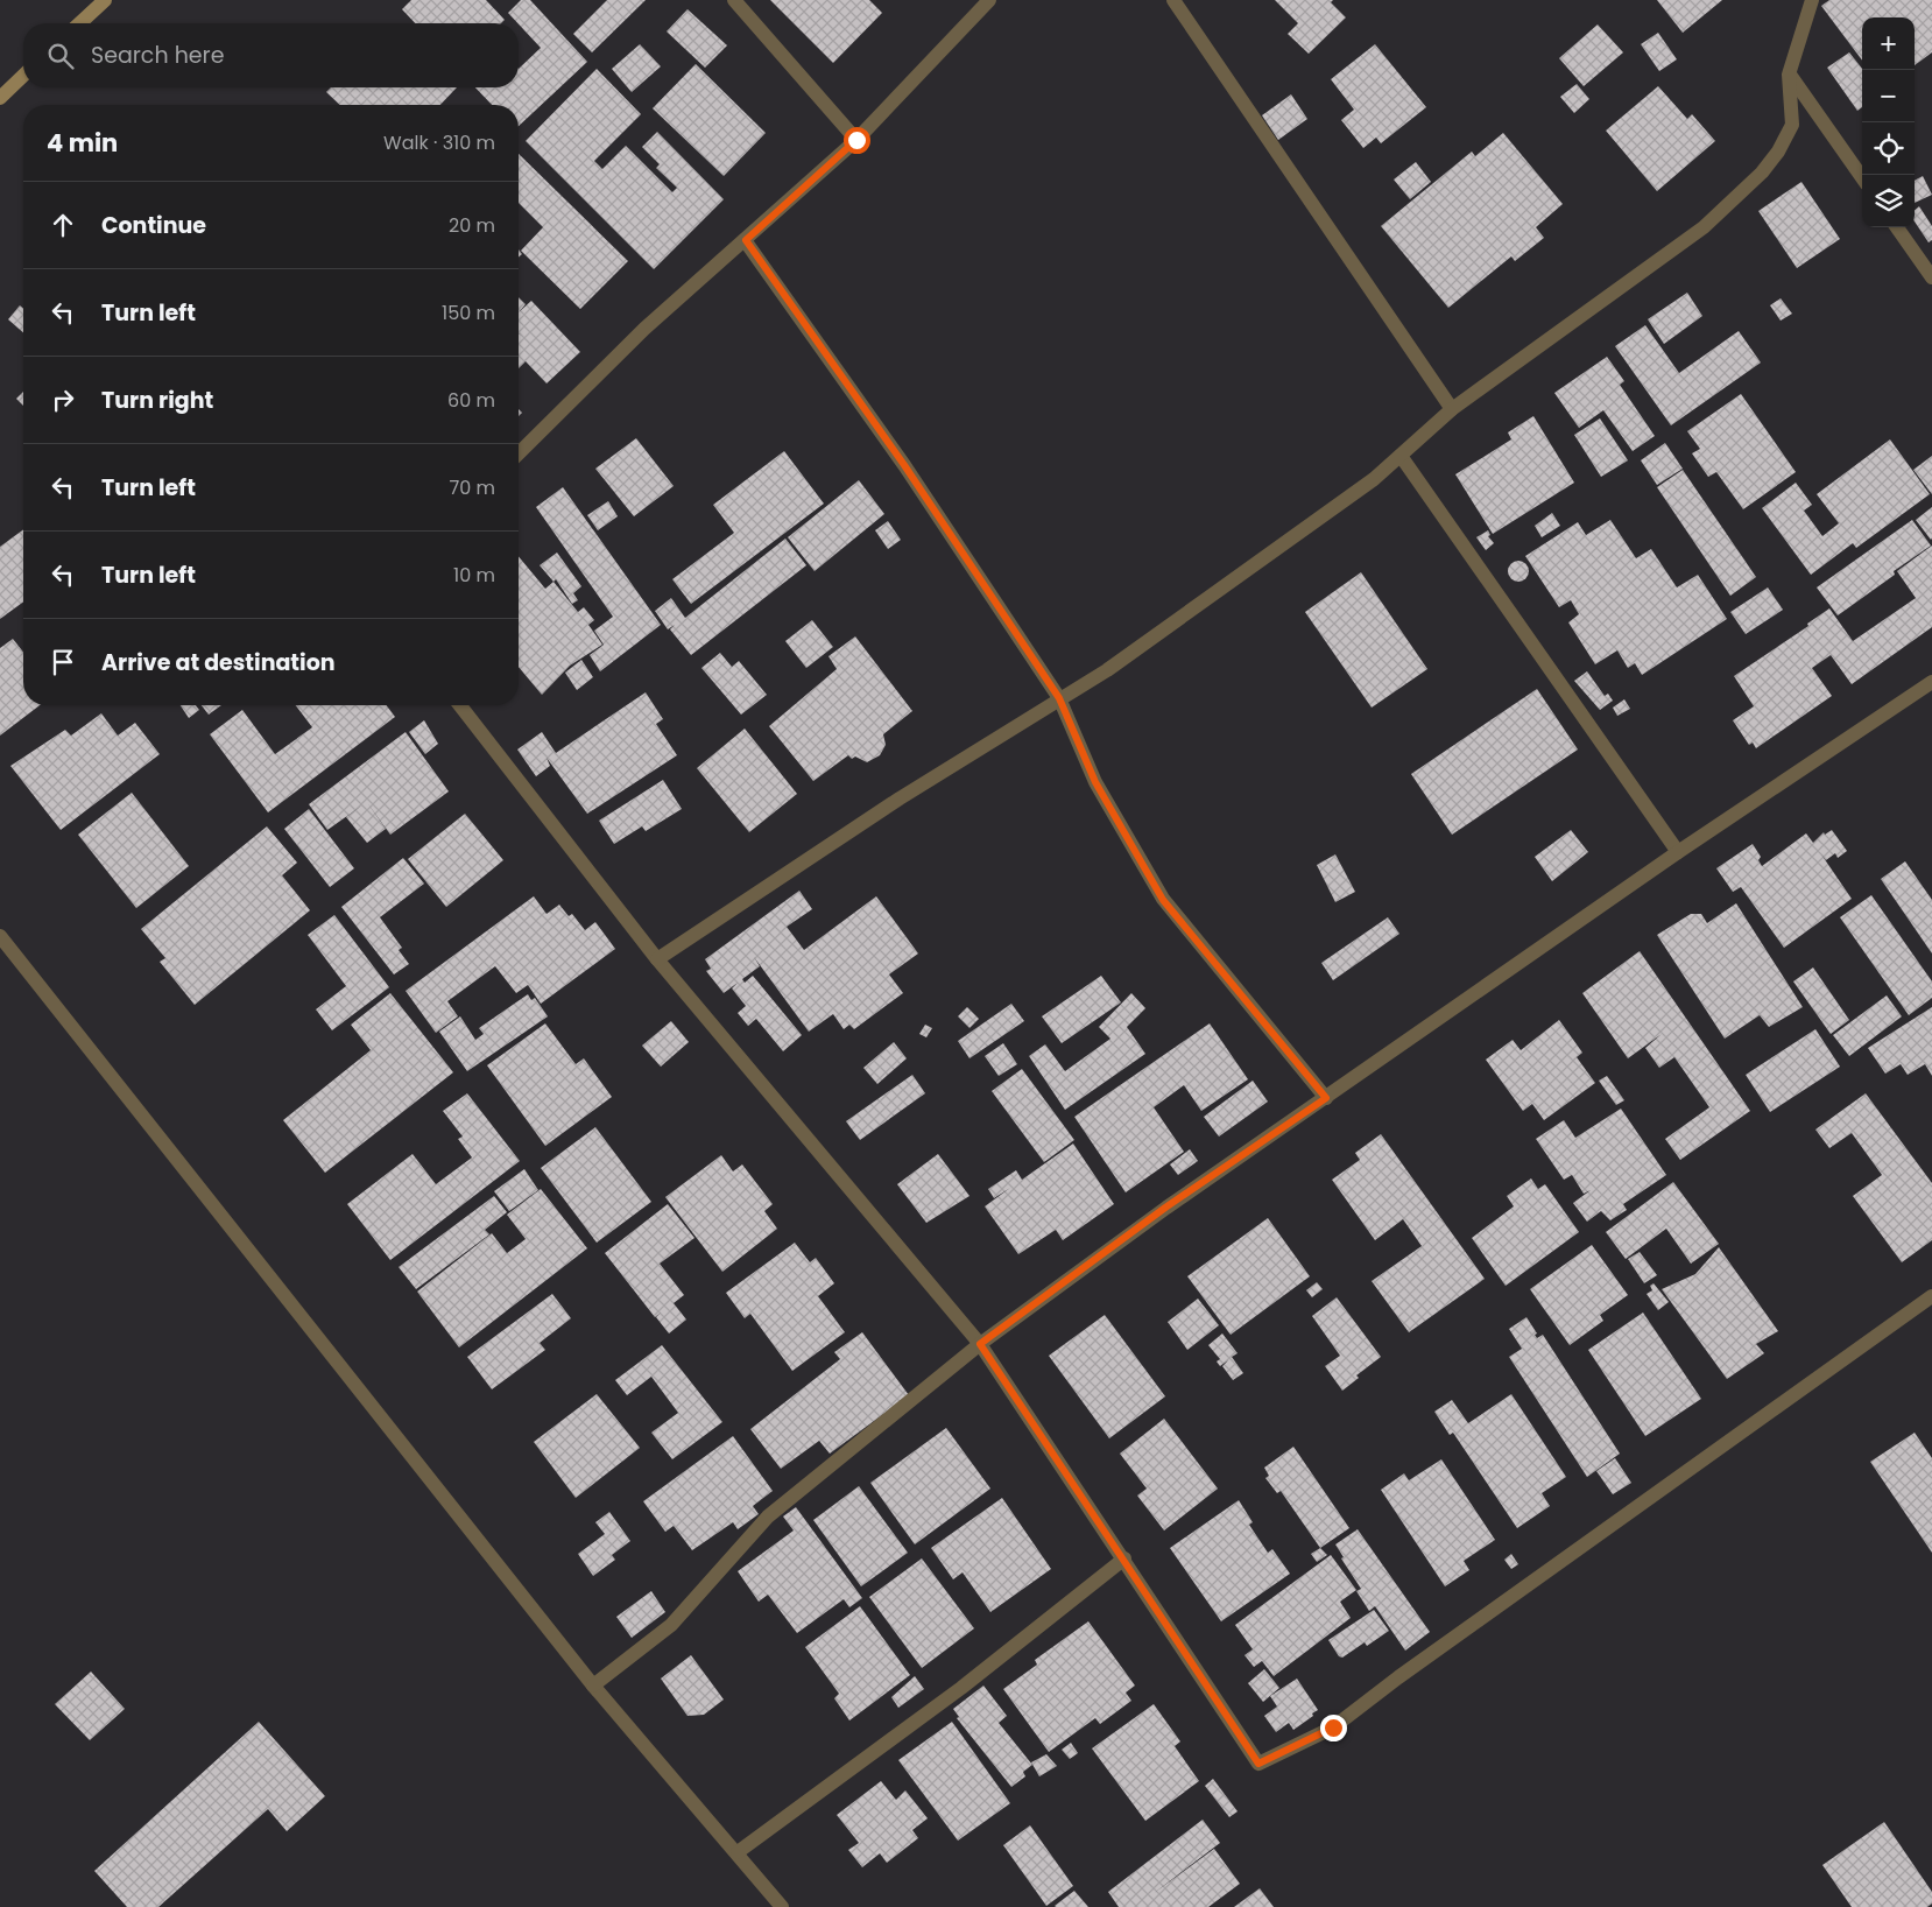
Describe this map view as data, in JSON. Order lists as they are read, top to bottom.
{
  "page": {
    "map_buttons": ["+", "−"],
    "search": "Search here",
    "heading": ["4 min", "Walk · 310 m"],
    "list": [
      ["Continue", "20 m"],
      ["Turn left", "150 m"],
      ["Turn right", "60 m"],
      ["Turn left", "70 m"],
      ["Turn left", "10 m"],
      "Arrive at destination"
    ]
  }
}
